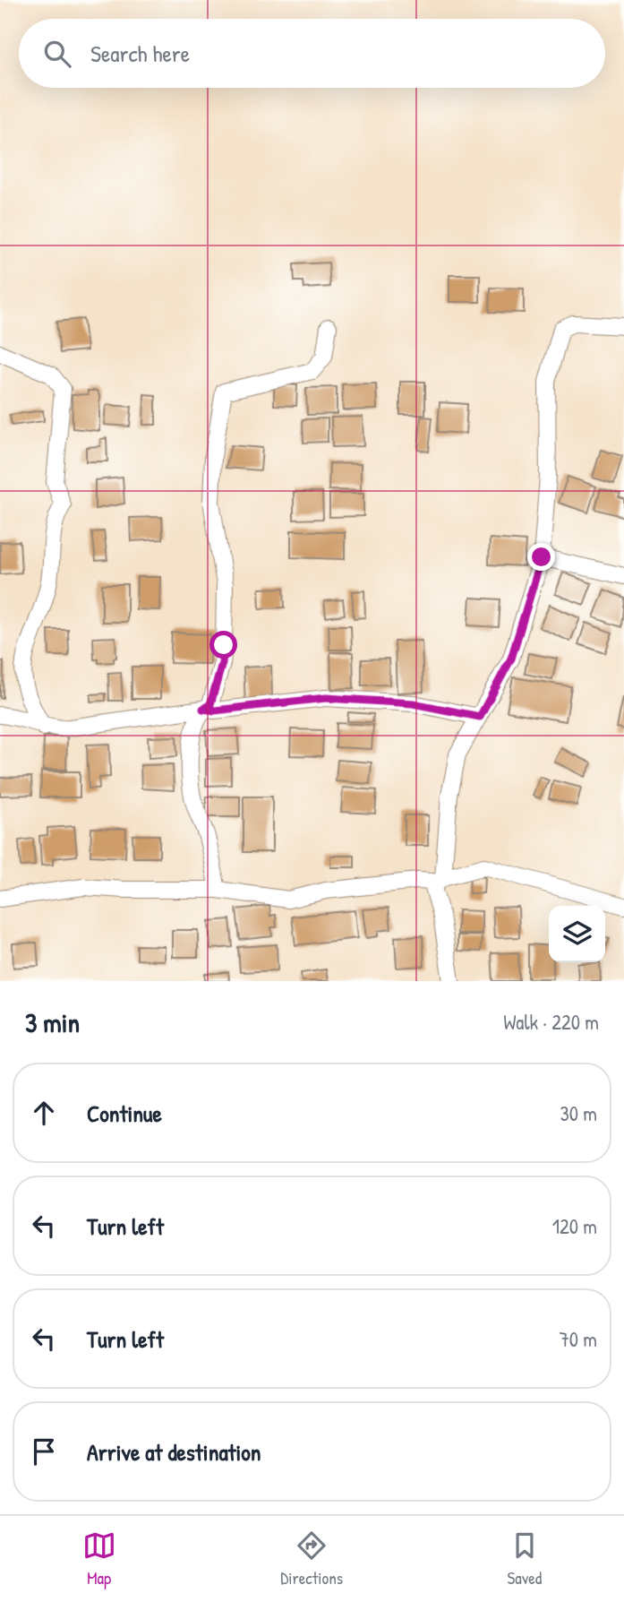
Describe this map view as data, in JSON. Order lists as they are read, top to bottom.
{
  "page": {
    "search": "Search here",
    "heading": ["3 min", "Walk · 220 m"],
    "list": [
      ["Continue", "30 m"],
      ["Turn left", "120 m"],
      ["Turn left", "70 m"],
      "Arrive at destination"
    ],
    "nav": ["Map", "Directions", "Saved"]
  }
}
